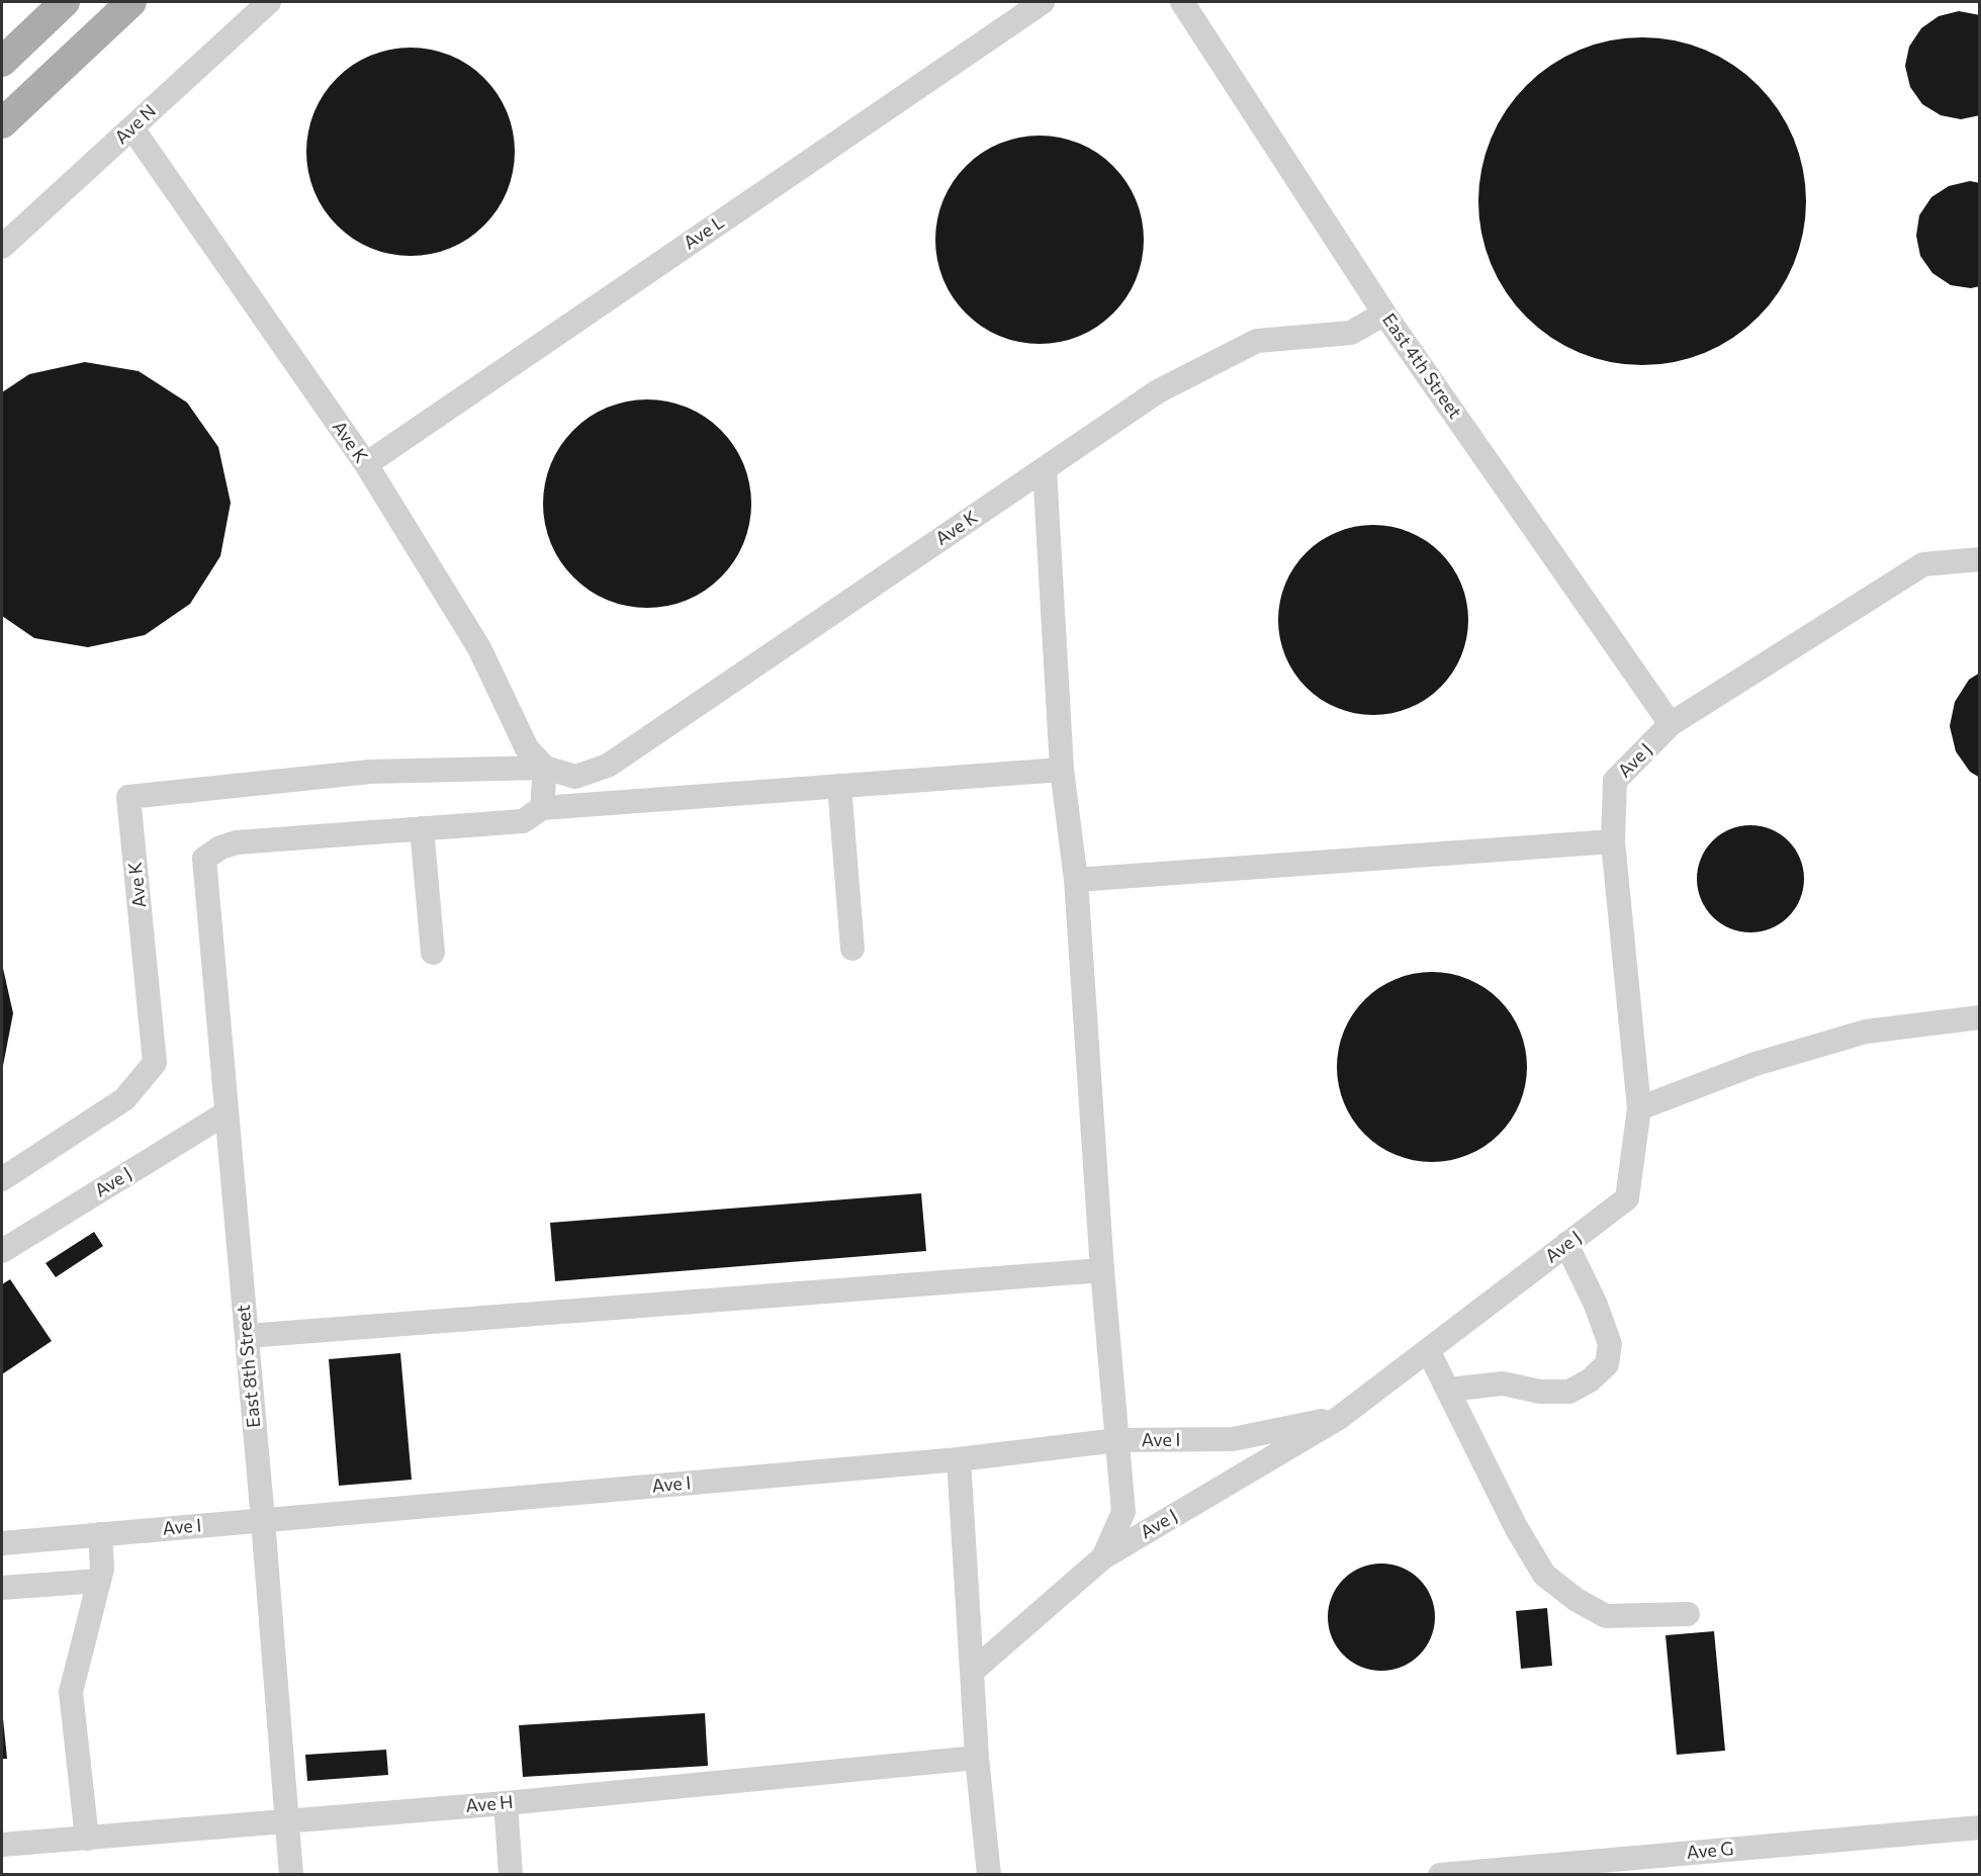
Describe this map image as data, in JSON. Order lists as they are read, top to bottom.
{
  "streets": {
    "street": [
      "Ave N",
      "Ave L",
      "East 4th Street",
      "Ave K",
      "Ave J",
      "East 8th Street",
      "Ave I",
      "Ave H",
      "Ave G"
    ]
  },
  "crossings": [
    ["Ave N", "Ave K"],
    ["Ave L", "Ave K"],
    ["East 4th Street", "Ave K"],
    ["East 4th Street", "Ave J"],
    ["Ave J", "East 8th Street"],
    ["Ave J", "Ave I"],
    ["East 8th Street", "Ave I"],
    ["East 8th Street", "Ave H"]
  ]
}
